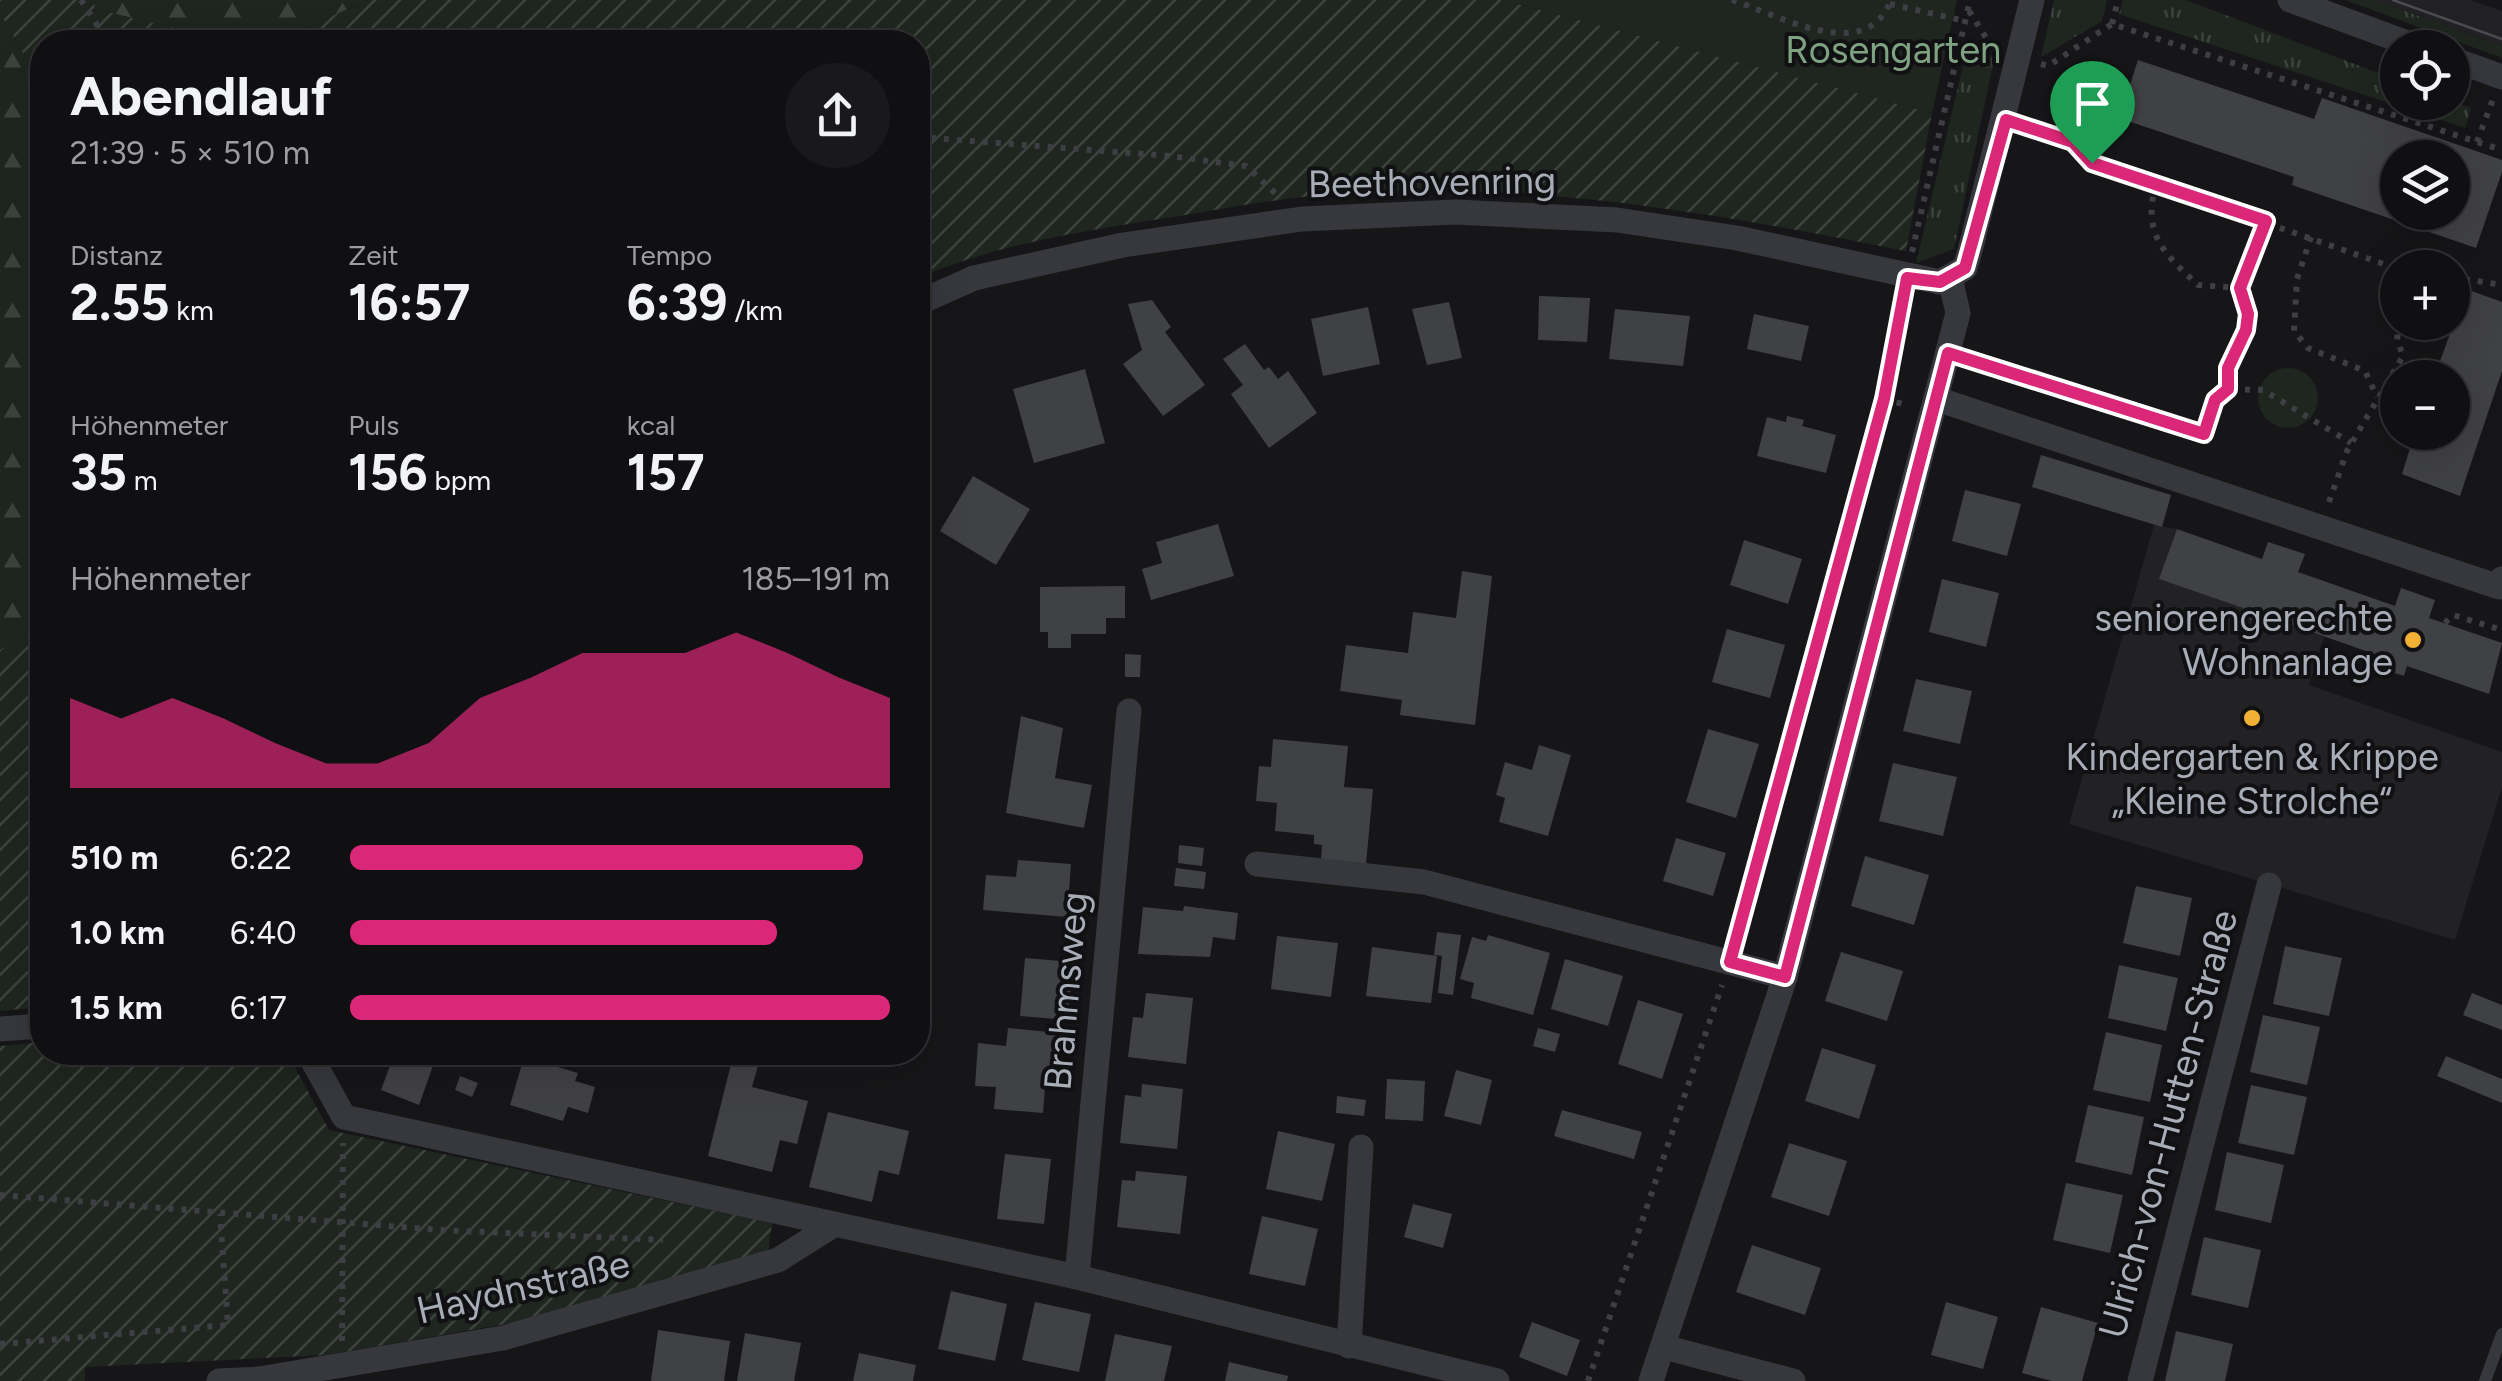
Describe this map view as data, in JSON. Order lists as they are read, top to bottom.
{
  "streets": {
    "street": [
      "Beethovenring",
      "Brahmsweg",
      "Ulrich-von-Hutten-Straße",
      "Haydnstraße"
    ]
  },
  "parks": ["Rosengarten"],
  "places": ["seniorengerechte Wohnanlage", "Kindergarten & Krippe „Kleine Strolche“"],
  "page": {
    "map_buttons": ["+", "−"],
    "heading": ["Abendlauf", "21:39 · 5 × 510 m"],
    "stats": [
      ["Distanz", "2.55 km"],
      ["Zeit", "16:57"],
      ["Tempo", "6:39 /km"],
      ["Höhenmeter", "35 m"],
      ["Puls", "156 bpm"],
      ["kcal", "157"]
    ],
    "chart": ["Höhenmeter", "185–191 m"],
    "list": [
      {
        "name": "510 m",
        "note": "6:22"
      },
      {
        "name": "1.0 km",
        "note": "6:40"
      },
      {
        "name": "1.5 km",
        "note": "6:17"
      }
    ]
  }
}
